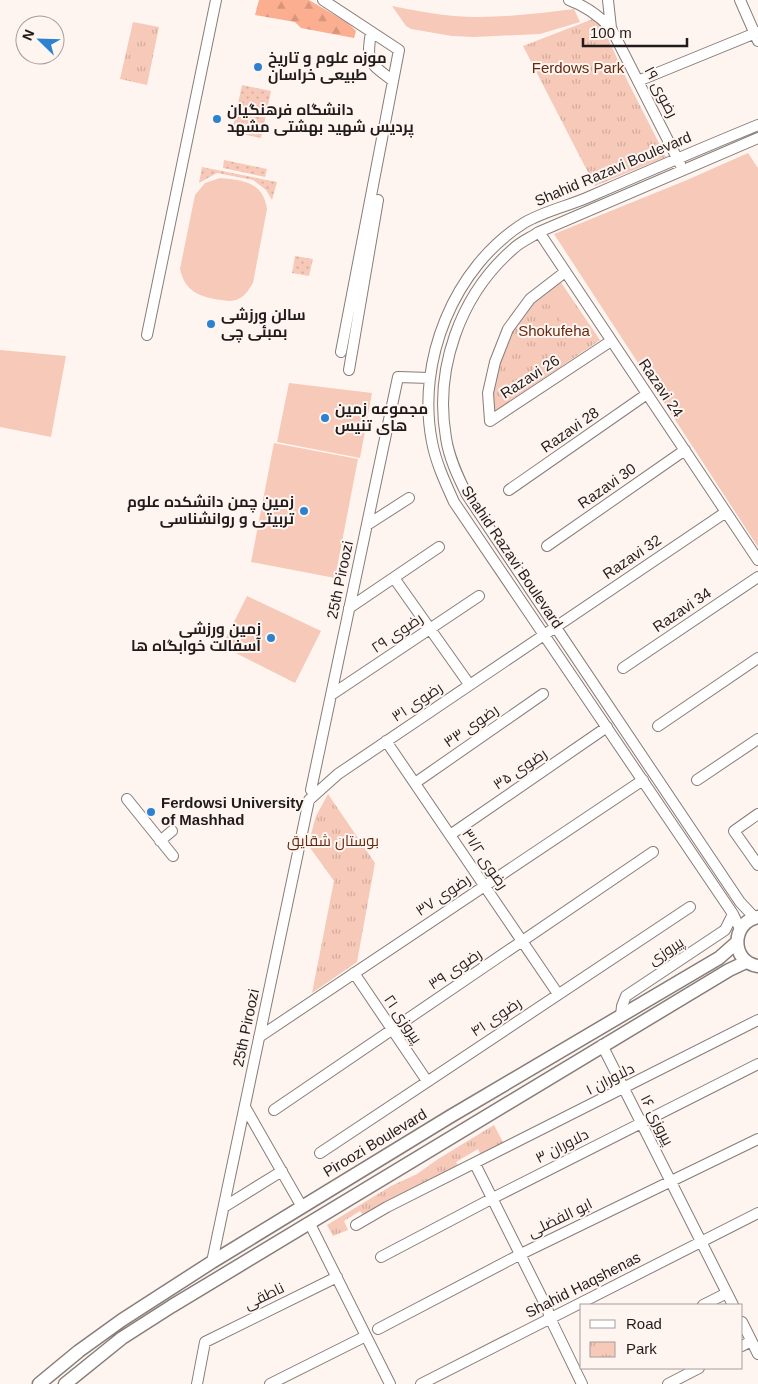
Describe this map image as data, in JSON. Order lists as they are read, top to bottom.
{
  "streets": {
    "main road": ["Piroozi Boulevard"],
    "street": [
      "رضوی ۱۹",
      "Shahid Razavi Boulevard",
      "Razavi 26",
      "Razavi 24",
      "Razavi 28",
      "Razavi 30",
      "Razavi 32",
      "25th Piroozi",
      "Razavi 34",
      "رضوی ۲۹",
      "رضوی ۳۱",
      "رضوی ۳۳",
      "رضوی ۳۵",
      "رضوی ۳۱/۲",
      "رضوی ۳۷",
      "پیروزی",
      "رضوی ۳۹",
      "رضوی ۴۱",
      "پیروزی ۲۱",
      "دلاوران ۱",
      "پیروزی ۱۶",
      "دلاوران ۳",
      "ابو الفضلی",
      "Shahid Haqshenas",
      "ناطقی"
    ]
  },
  "crossings": [
    ["رضوی ۱۹", "Shahid Razavi Boulevard"],
    ["Shahid Razavi Boulevard", "Razavi 24"],
    ["Shahid Razavi Boulevard", "Razavi 32"],
    ["Shahid Razavi Boulevard", "25th Piroozi"],
    ["Shahid Razavi Boulevard", "رضوی ۳۱"],
    ["Shahid Razavi Boulevard", "رضوی ۳۵"],
    ["Shahid Razavi Boulevard", "رضوی ۳۷"],
    ["Shahid Razavi Boulevard", "پیروزی"],
    ["Razavi 26", "Razavi 24"],
    ["Razavi 24", "Razavi 28"],
    ["Razavi 24", "Razavi 30"],
    ["Razavi 24", "Razavi 32"],
    ["Razavi 32", "رضوی ۳۱"],
    ["25th Piroozi", "رضوی ۲۹"],
    ["25th Piroozi", "رضوی ۳۱"],
    ["25th Piroozi", "رضوی ۳۷"],
    ["25th Piroozi", "Piroozi Boulevard"],
    ["رضوی ۳۱", "رضوی ۳۱/۲"],
    ["رضوی ۳۳", "رضوی ۳۱/۲"],
    ["رضوی ۳۵", "رضوی ۳۱/۲"],
    ["رضوی ۳۱/۲", "رضوی ۳۷"],
    ["رضوی ۳۱/۲", "رضوی ۳۹"],
    ["رضوی ۳۱/۲", "رضوی ۴۱"],
    ["رضوی ۳۷", "پیروزی ۲۱"],
    ["پیروزی", "Piroozi Boulevard"],
    ["رضوی ۳۹", "پیروزی ۲۱"],
    ["رضوی ۴۱", "پیروزی ۲۱"],
    ["دلاوران ۱", "پیروزی ۱۶"],
    ["پیروزی ۱۶", "دلاوران ۳"],
    ["پیروزی ۱۶", "ابو الفضلی"],
    ["پیروزی ۱۶", "Shahid Haqshenas"]
  ],
  "parks": ["Ferdows Park", "Shokufeha", "بوستان شقایق"],
  "places": [
    "موزه علوم و تاریخ طبیعی خراسان",
    "دانشگاه فرهنگیان پردیس شهید بهشتی مشهد",
    "سالن ورزشی بمبئی چی",
    "مجموعه زمین های تنیس",
    "زمین چمن دانشکده علوم تربیتی و روانشناسی",
    "زمین ورزشی آسفالت خوابگاه ها",
    "Ferdowsi University of Mashhad"
  ],
  "legend": ["Road", "Park"],
  "scale_bar": "100 m",
  "north": "top left"
}
